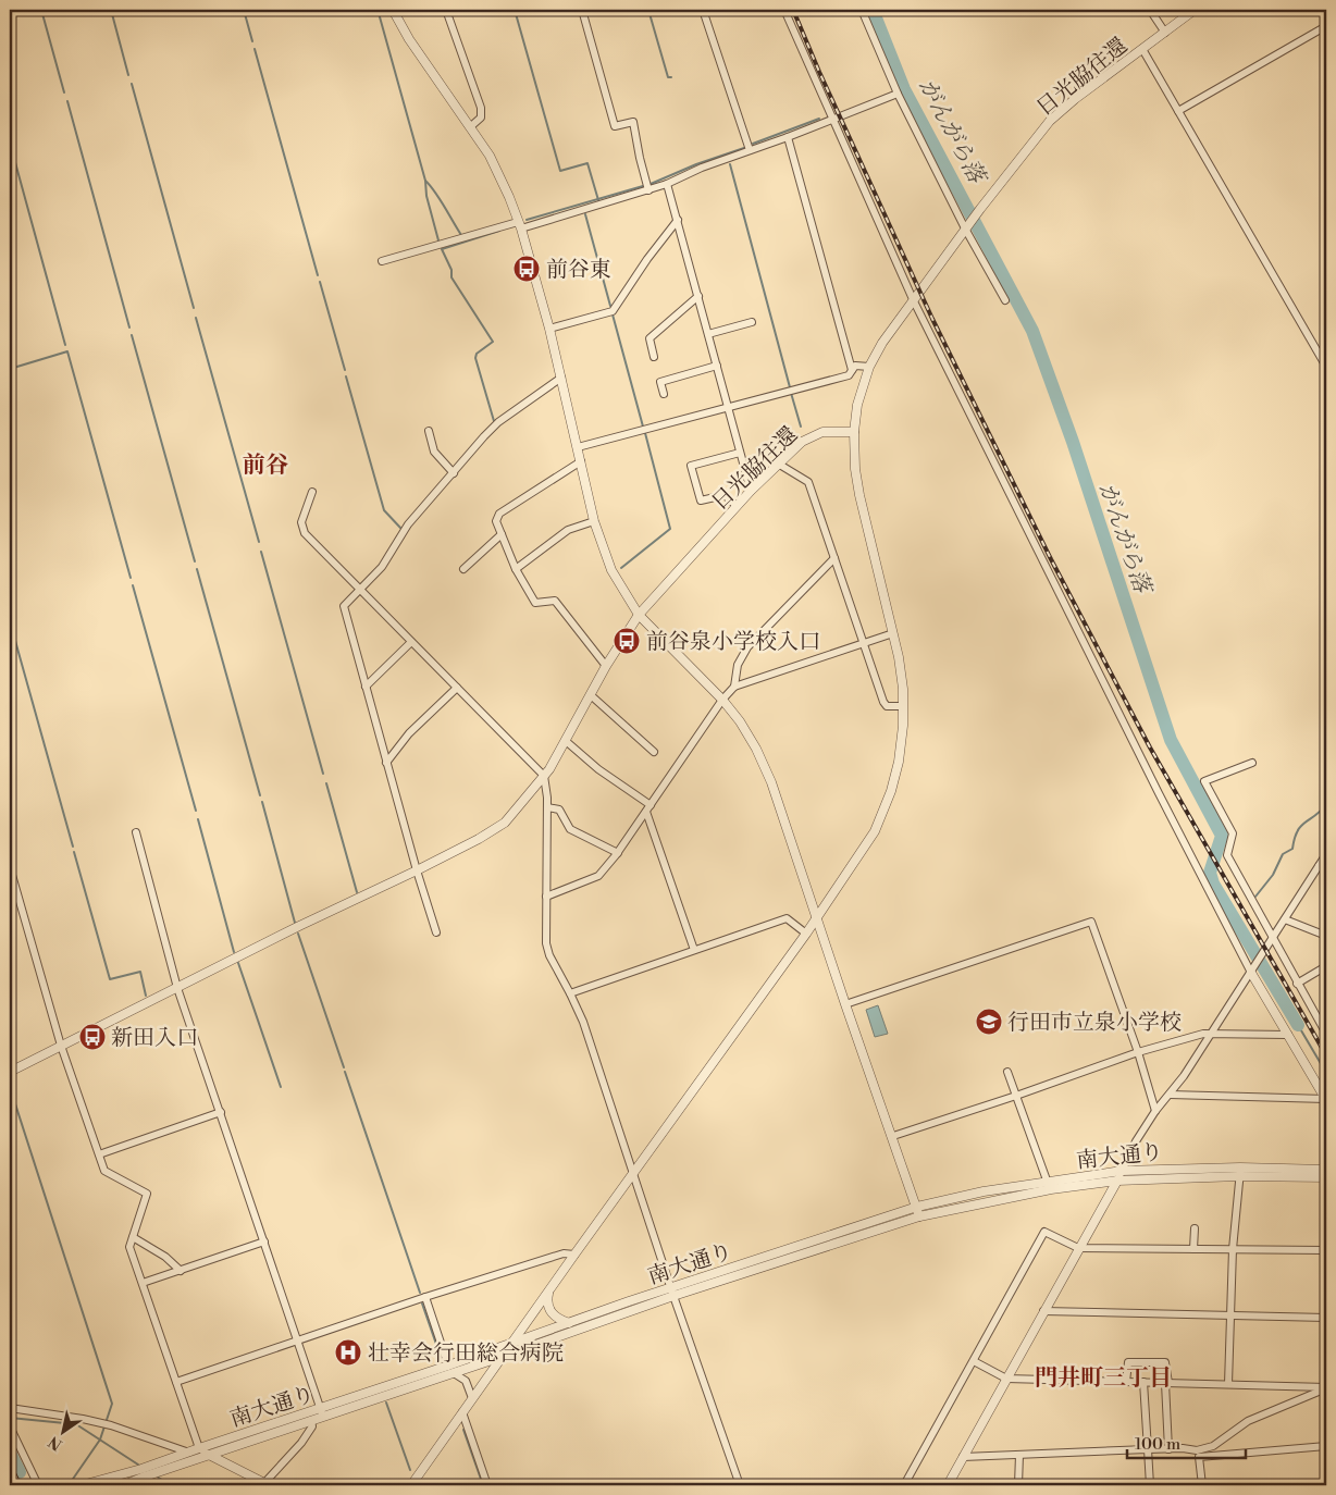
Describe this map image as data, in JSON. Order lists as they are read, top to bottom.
{
  "streets": {
    "street": ["日光脇往還", "南大通り"]
  },
  "districts": ["前谷", "門井町三丁目"],
  "water": ["がんがら落"],
  "places": {
    "bus stop": ["前谷東", "前谷泉小学校入口", "新田入口"],
    "school or university": ["行田市立泉小学校"],
    "hospital": ["壮幸会行田総合病院"]
  },
  "scale_bar": "100 m",
  "north": "bottom left"
}
